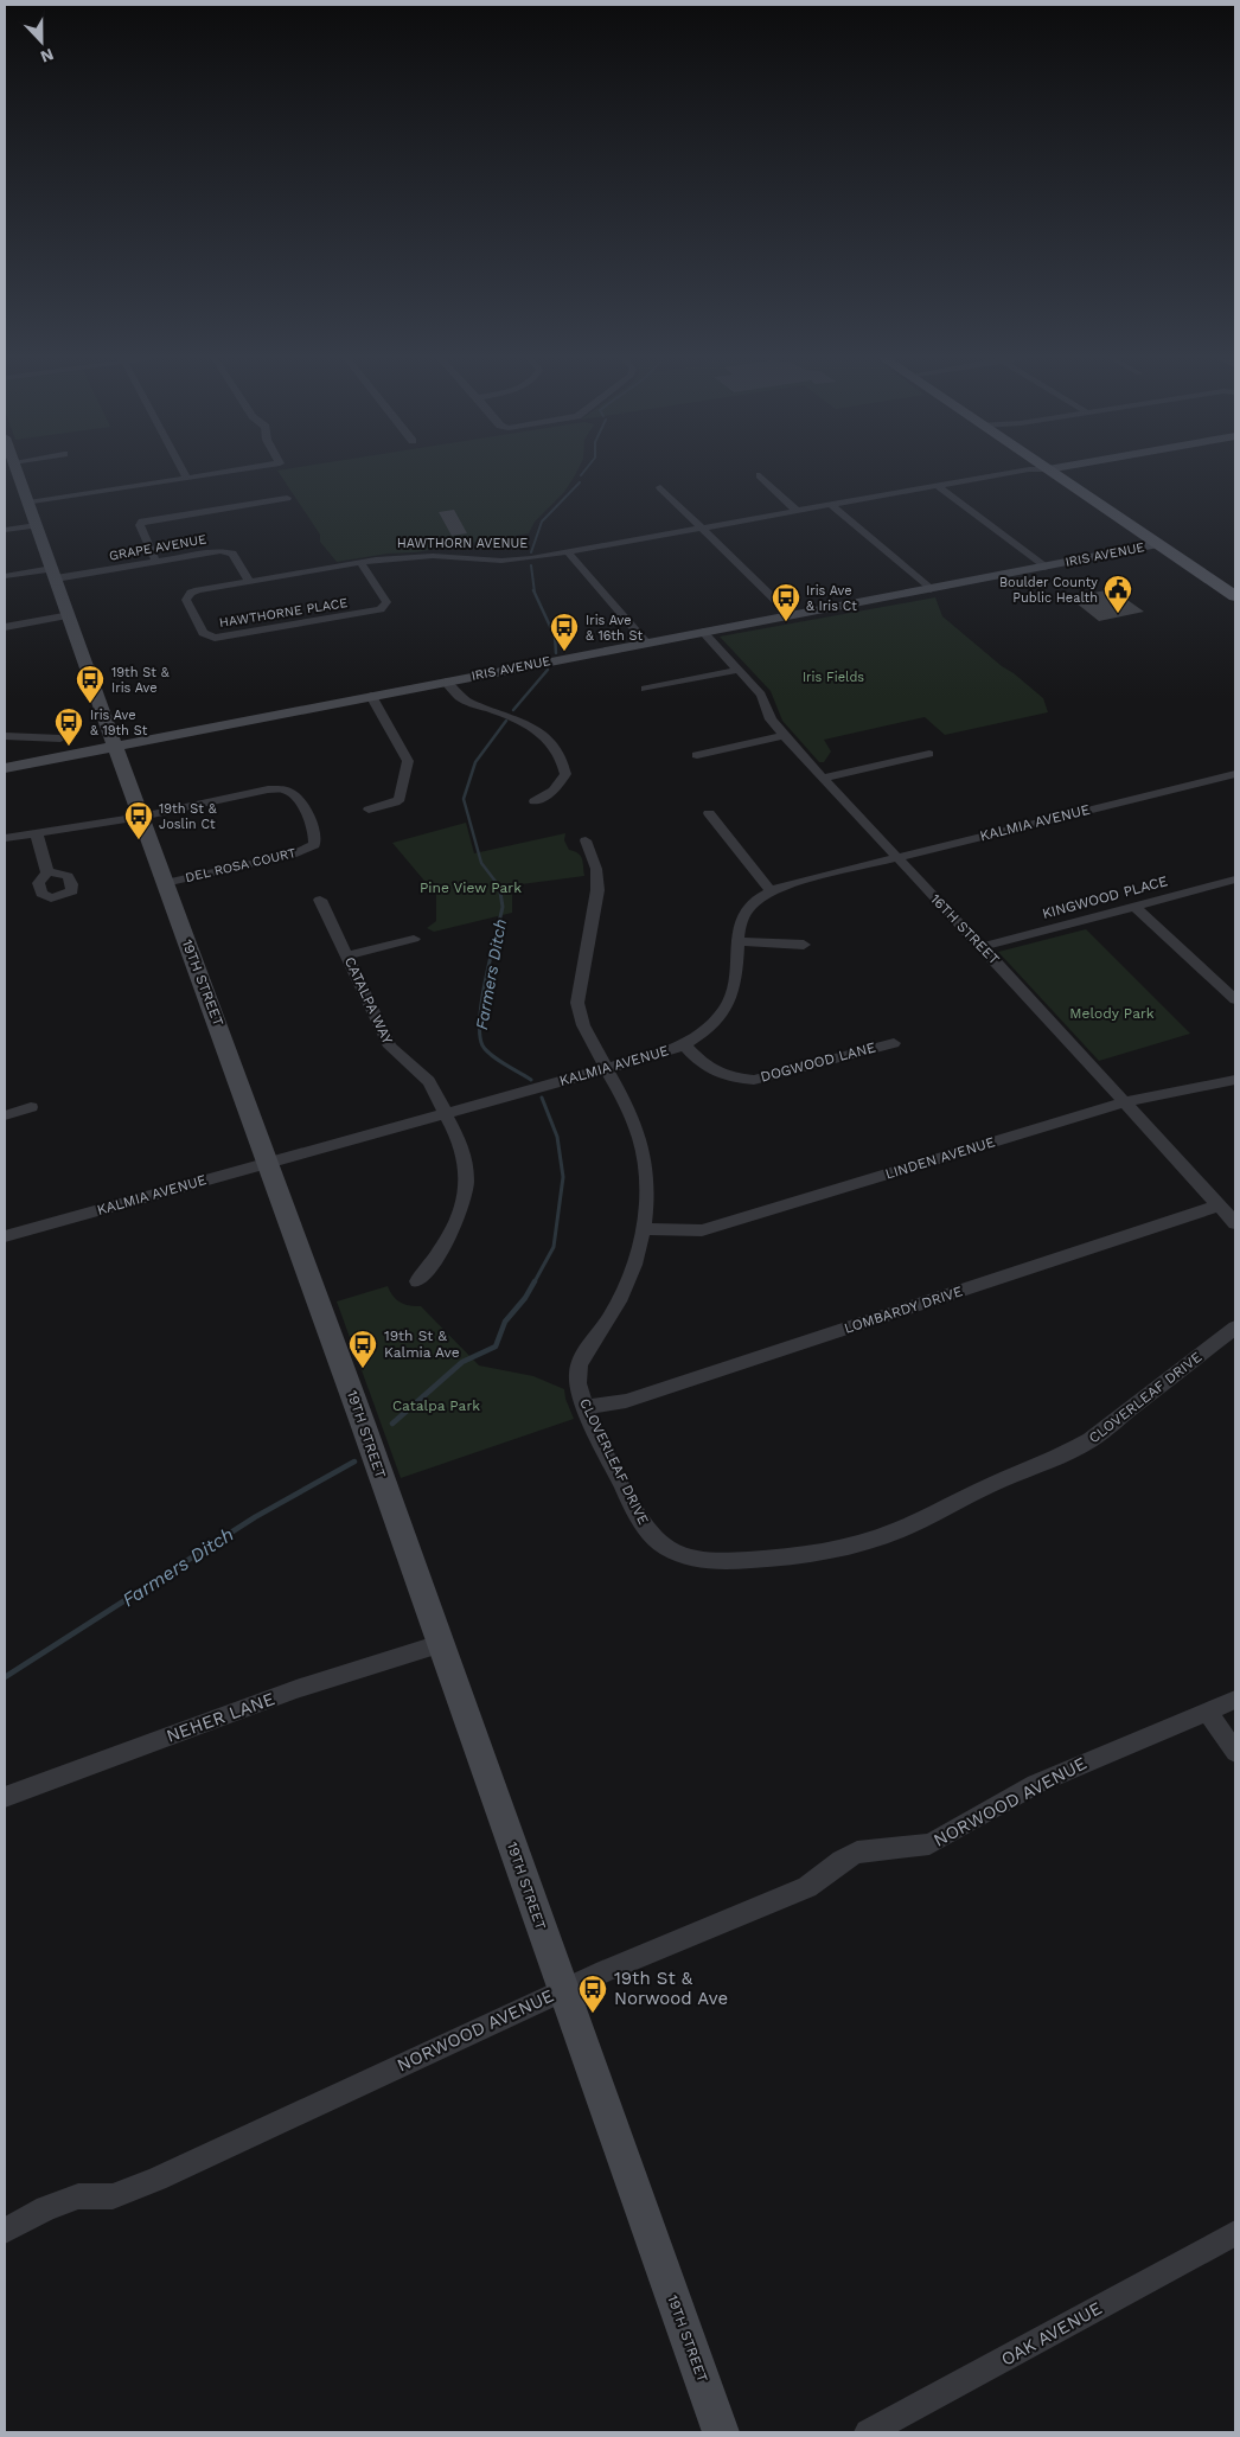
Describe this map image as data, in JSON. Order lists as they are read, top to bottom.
{
  "streets": {
    "main road": ["IRIS AVENUE", "19TH STREET"],
    "street": [
      "HAWTHORN AVENUE",
      "GRAPE AVENUE",
      "HAWTHORNE PLACE",
      "KALMIA AVENUE",
      "DEL ROSA COURT",
      "KINGWOOD PLACE",
      "16TH STREET",
      "CATALPA WAY",
      "DOGWOOD LANE",
      "LINDEN AVENUE",
      "LOMBARDY DRIVE",
      "CLOVERLEAF DRIVE",
      "NEHER LANE",
      "NORWOOD AVENUE",
      "OAK AVENUE"
    ]
  },
  "crossings": [
    ["HAWTHORN AVENUE", "GRAPE AVENUE"],
    ["HAWTHORN AVENUE", "HAWTHORNE PLACE"],
    ["GRAPE AVENUE", "HAWTHORNE PLACE"],
    ["GRAPE AVENUE", "19TH STREET"],
    ["IRIS AVENUE", "16TH STREET"],
    ["IRIS AVENUE", "19TH STREET"],
    ["KALMIA AVENUE", "16TH STREET"],
    ["KALMIA AVENUE", "19TH STREET"],
    ["KALMIA AVENUE", "CATALPA WAY"],
    ["KALMIA AVENUE", "DOGWOOD LANE"],
    ["KALMIA AVENUE", "CLOVERLEAF DRIVE"],
    ["DEL ROSA COURT", "19TH STREET"],
    ["KINGWOOD PLACE", "16TH STREET"],
    ["16TH STREET", "LINDEN AVENUE"],
    ["16TH STREET", "LOMBARDY DRIVE"],
    ["19TH STREET", "NEHER LANE"],
    ["19TH STREET", "NORWOOD AVENUE"],
    ["LINDEN AVENUE", "CLOVERLEAF DRIVE"],
    ["LOMBARDY DRIVE", "CLOVERLEAF DRIVE"]
  ],
  "water": ["Farmers Ditch"],
  "parks": [
    "Iris Fields",
    "Pine View Park",
    "Melody Park",
    "Catalpa Park"
  ],
  "places": {
    "public building": ["Boulder County Public Health"],
    "bus stop": [
      "Iris Ave & Iris Ct",
      "Iris Ave & 16th St",
      "19th St & Iris Ave",
      "Iris Ave & 19th St",
      "19th St & Joslin Ct",
      "19th St & Kalmia Ave",
      "19th St & Norwood Ave"
    ]
  },
  "north": "bottom"
}
